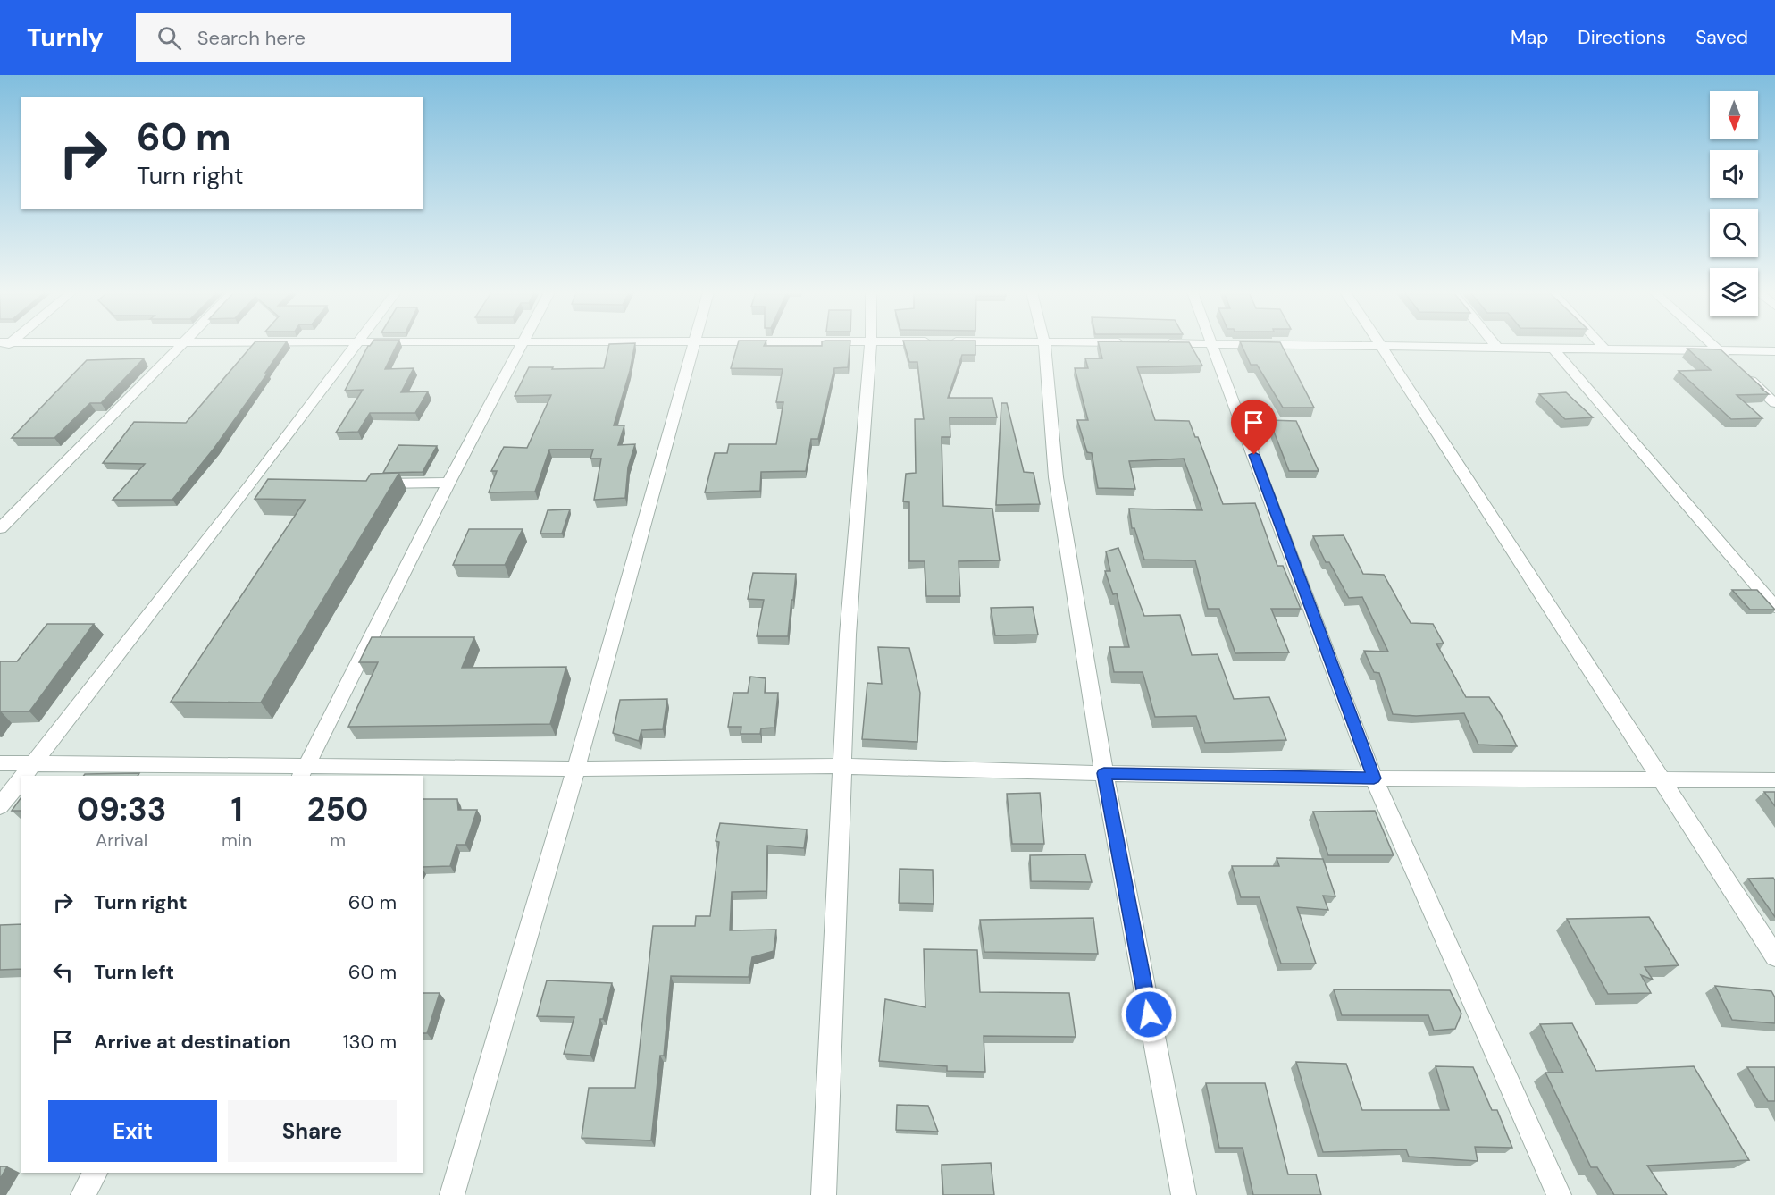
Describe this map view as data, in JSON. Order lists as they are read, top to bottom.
{
  "north": "bottom",
  "page": {
    "header": "Turnly",
    "search": "Search here",
    "nav": ["Map", "Directions", "Saved"],
    "turn": ["60 m", "Turn right"],
    "eta": [
      "09:33",
      "Arrival",
      "1",
      "min",
      "250",
      "m"
    ],
    "list": [
      {
        "name": "Turn right",
        "value": "60 m"
      },
      {
        "name": "Turn left",
        "value": "60 m"
      },
      {
        "name": "Arrive at destination",
        "value": "130 m"
      }
    ],
    "buttons": ["Exit", "Share"]
  }
}
